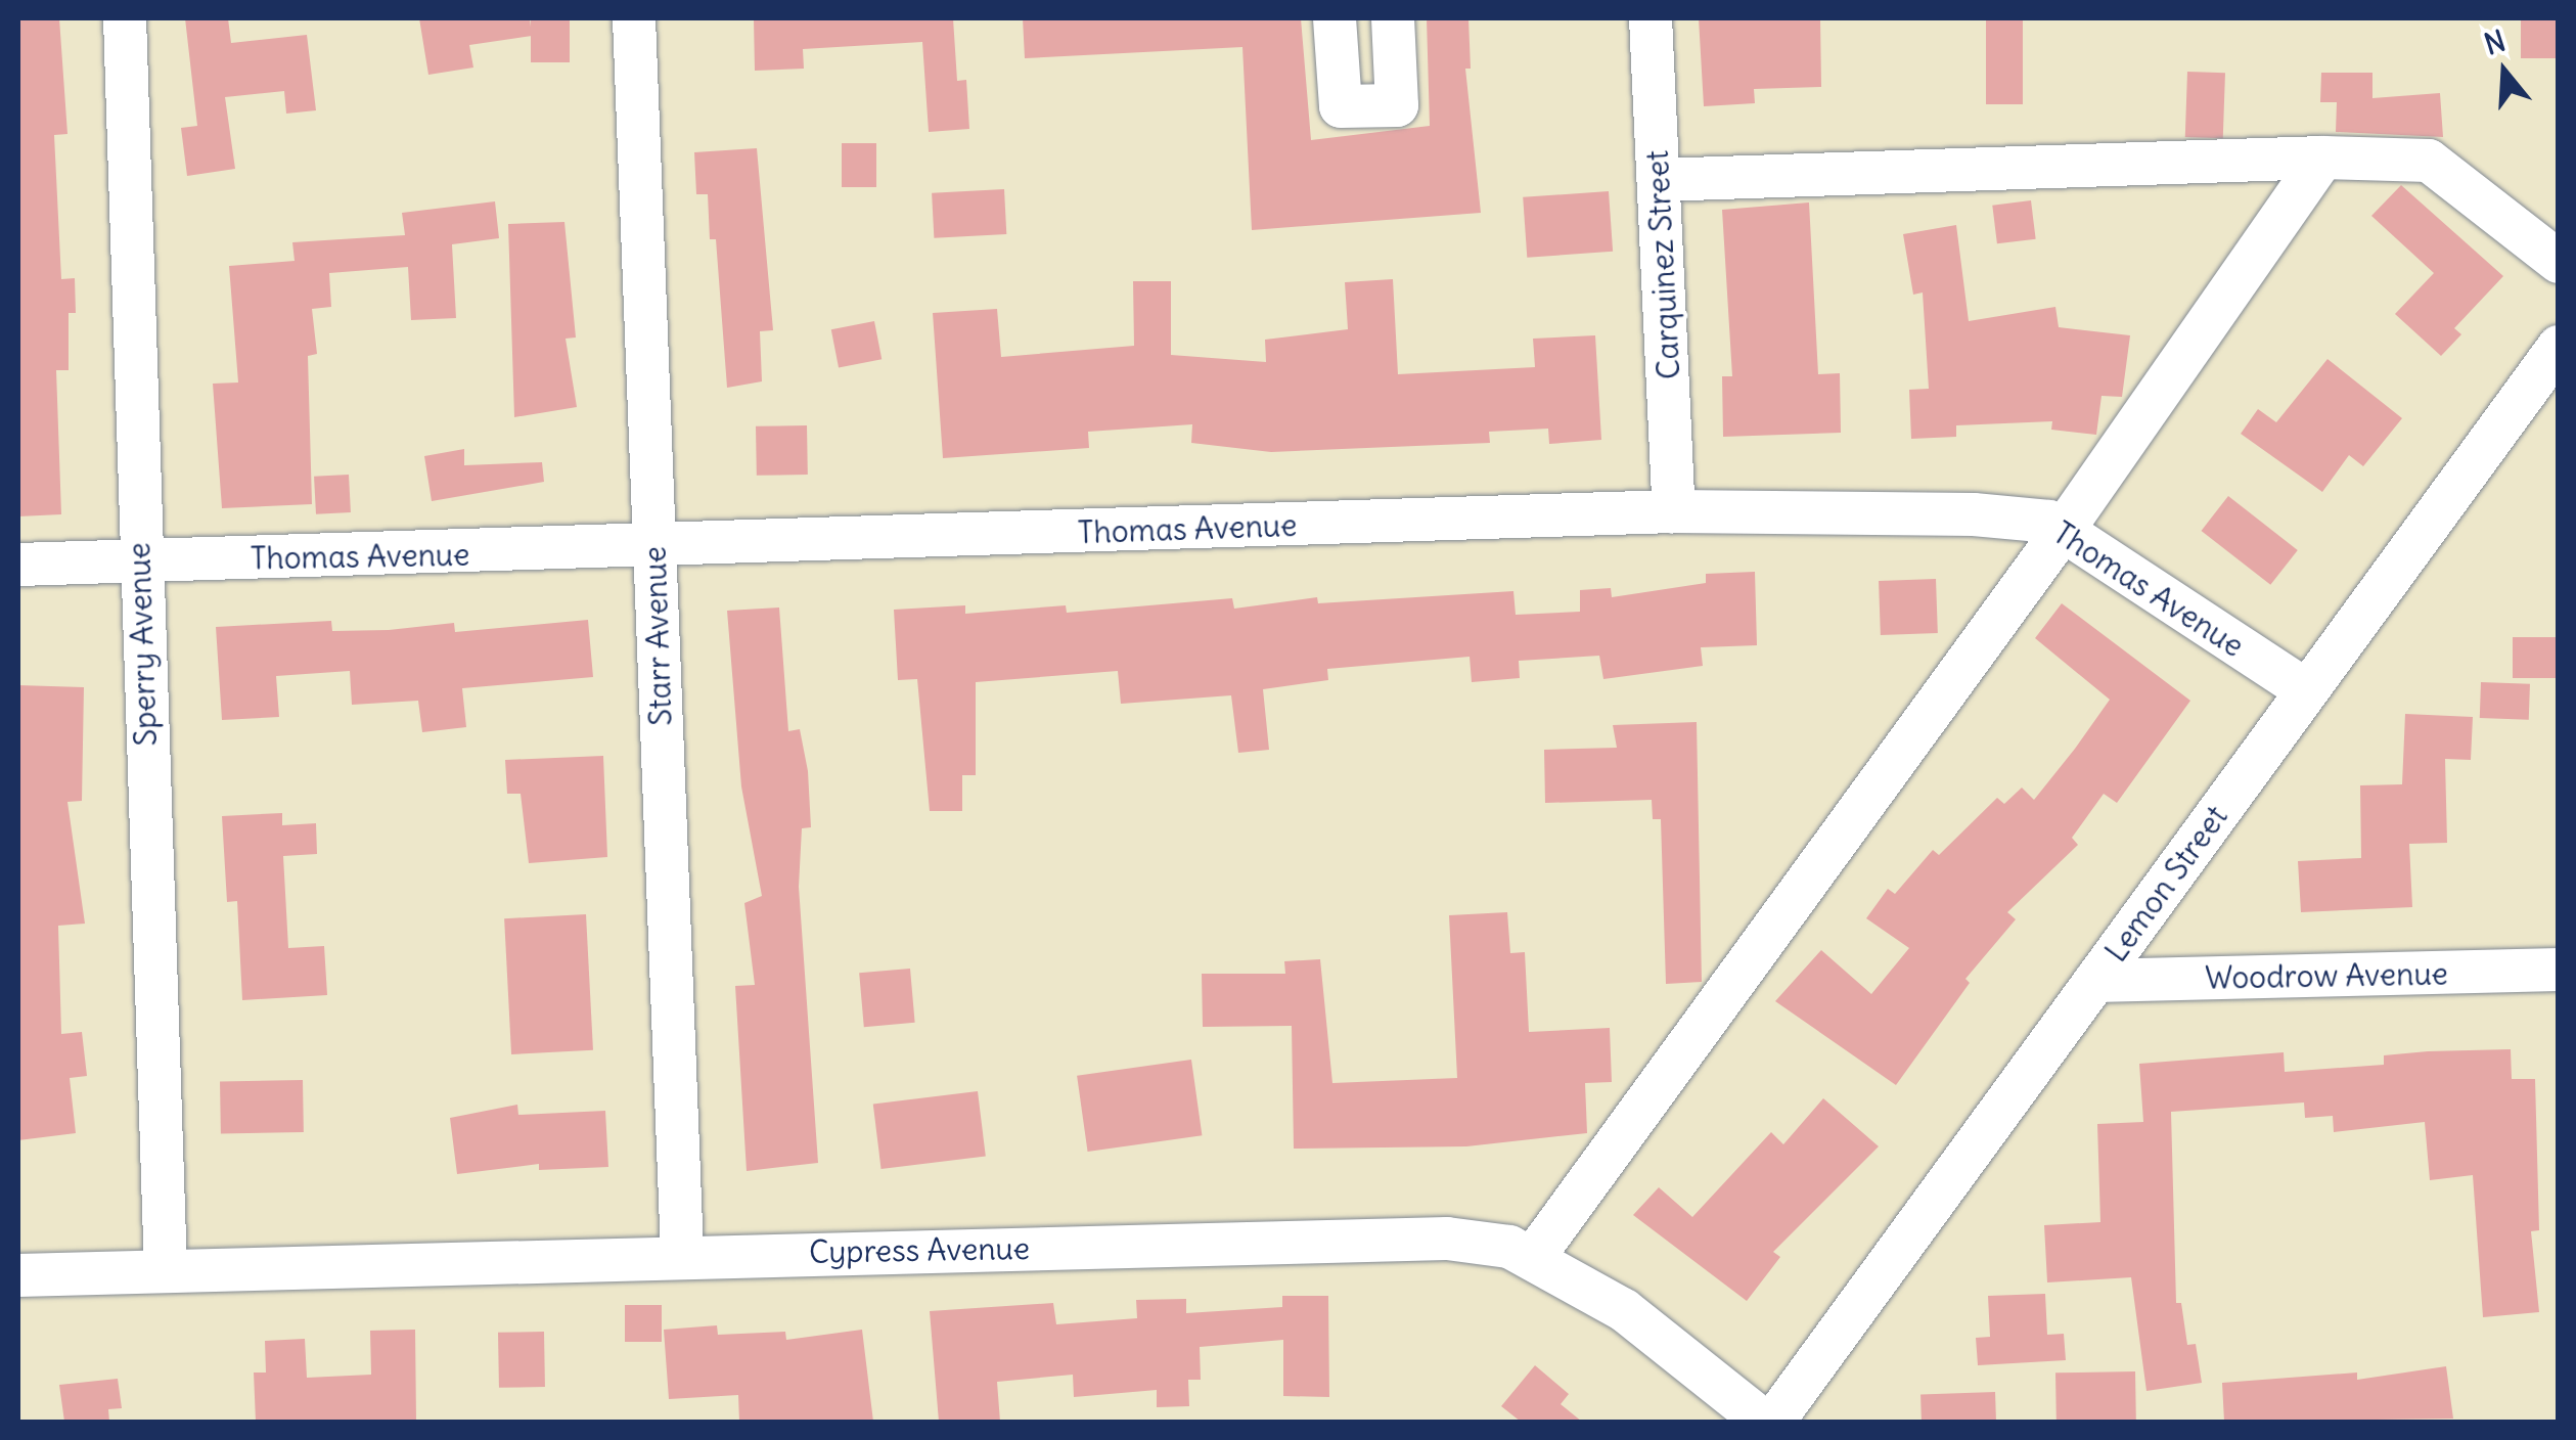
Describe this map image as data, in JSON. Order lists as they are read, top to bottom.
{
  "streets": {
    "street": [
      "Carquinez Street",
      "Thomas Avenue",
      "Starr Avenue",
      "Sperry Avenue",
      "Lemon Street",
      "Woodrow Avenue",
      "Cypress Avenue"
    ]
  },
  "crossings": [
    ["Carquinez Street", "Thomas Avenue"],
    ["Thomas Avenue", "Starr Avenue"],
    ["Thomas Avenue", "Sperry Avenue"],
    ["Thomas Avenue", "Lemon Street"],
    ["Starr Avenue", "Cypress Avenue"],
    ["Sperry Avenue", "Cypress Avenue"],
    ["Lemon Street", "Woodrow Avenue"]
  ],
  "north": "top"
}
